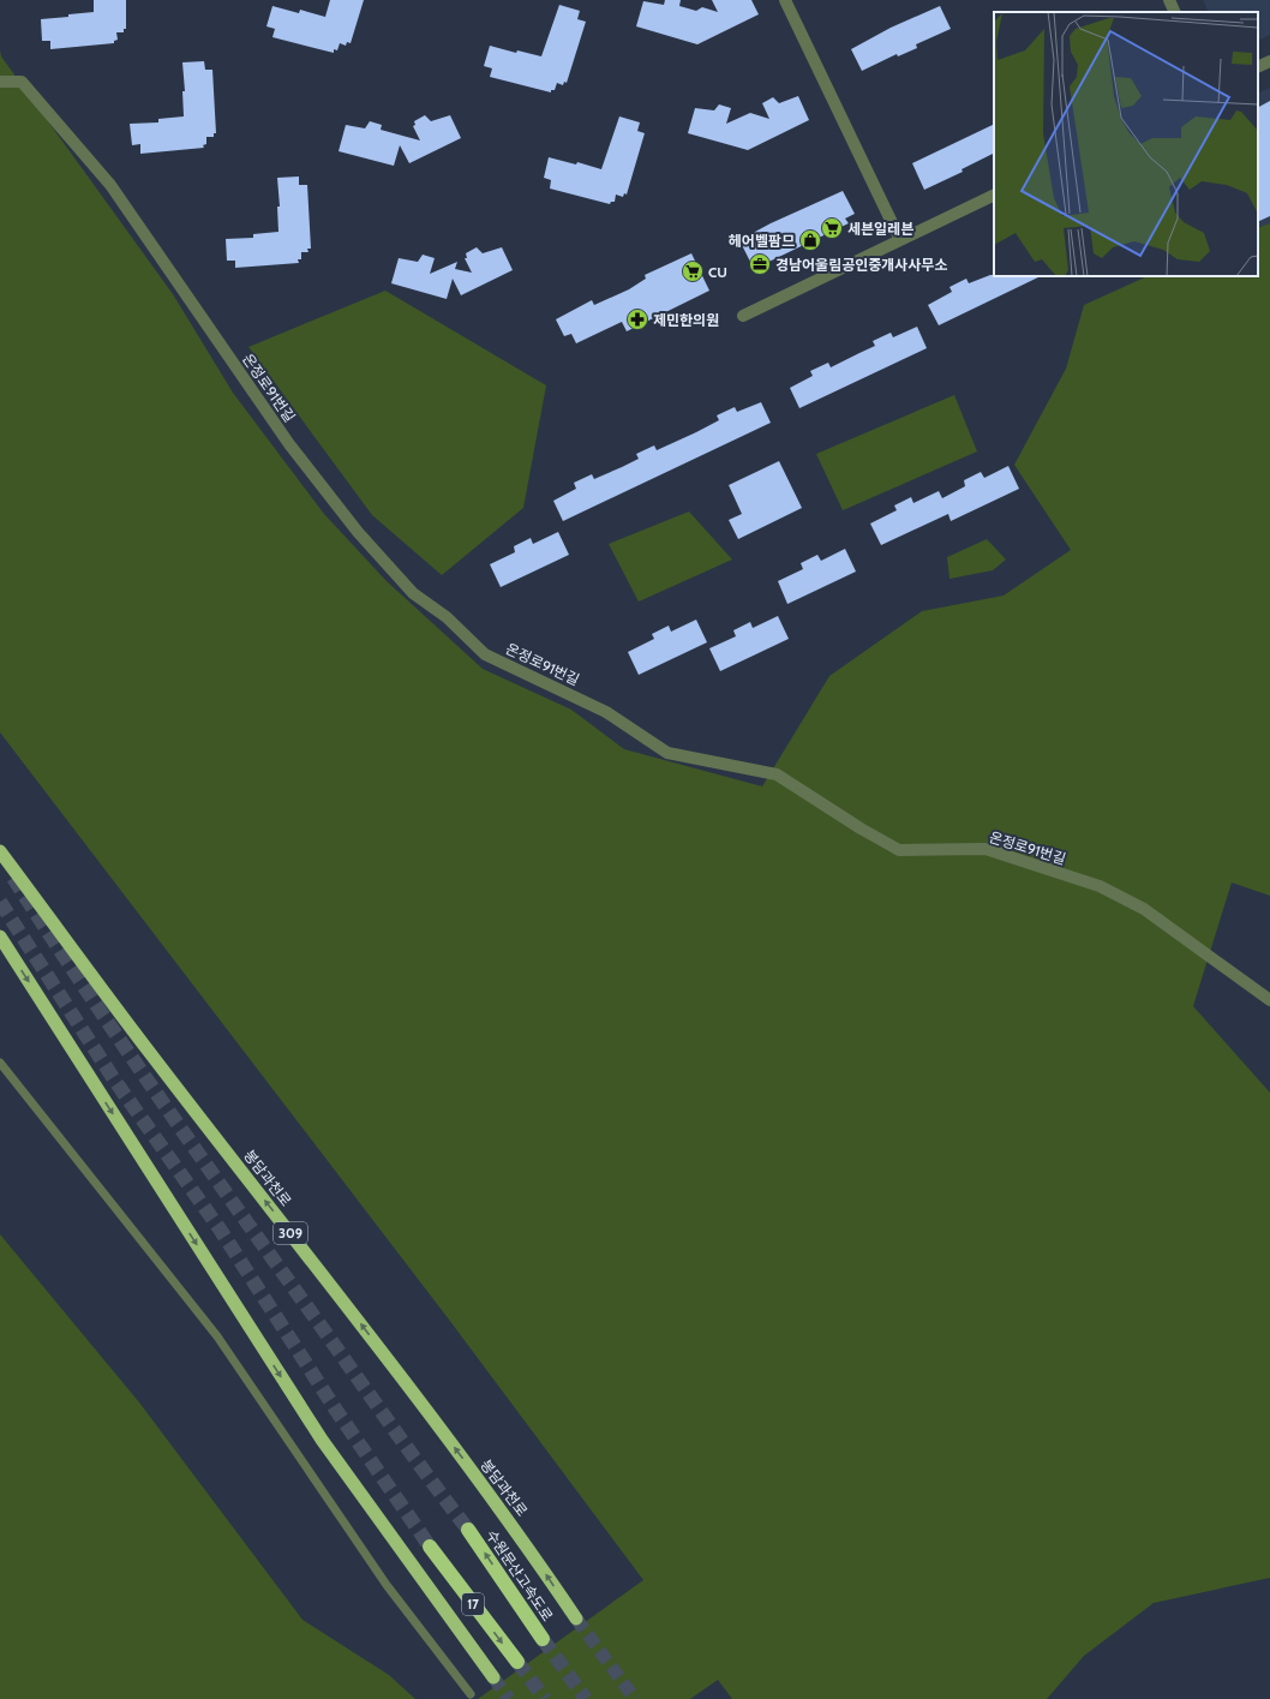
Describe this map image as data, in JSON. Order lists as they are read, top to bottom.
{
  "streets": {
    "highway": [
      "봉담과천로",
      "309",
      "수원문산고속도로",
      "17"
    ],
    "street": ["온정로91번길"]
  },
  "places": {
    "supermarket": ["세븐일레븐", "CU"],
    "shop": ["헤어벨팜므"],
    "office": ["경남어울림공인중개사사무소"],
    "pharmacy": ["제민한의원"]
  }
}
